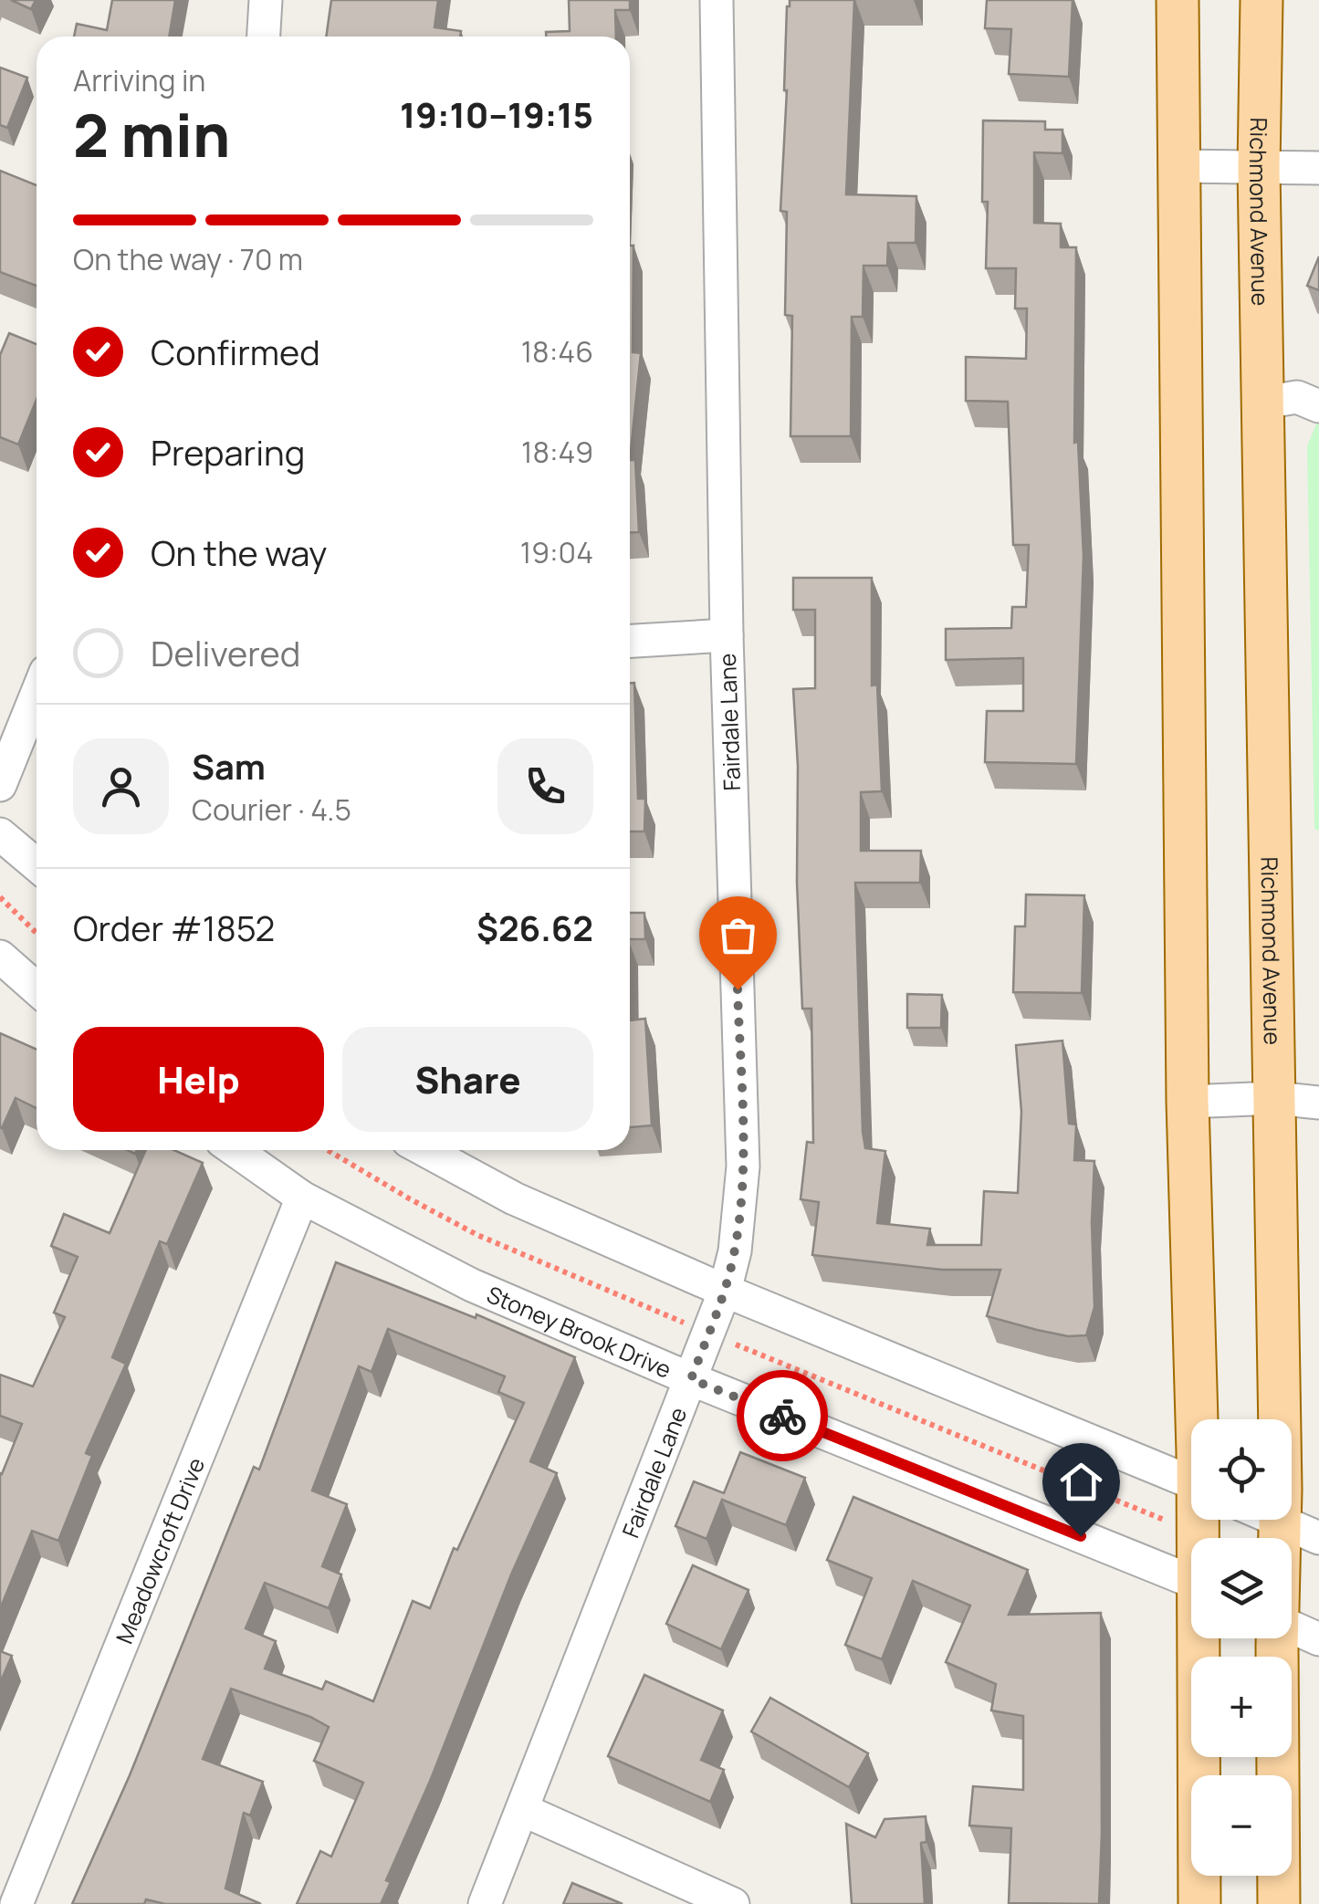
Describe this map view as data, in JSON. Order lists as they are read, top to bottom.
{
  "streets": {
    "main road": ["Richmond Avenue"],
    "street": ["Fairdale Lane", "Stoney Brook Drive", "Meadowcroft Drive"]
  },
  "crossings": [
    ["Fairdale Lane", "Stoney Brook Drive"],
    ["Stoney Brook Drive", "Meadowcroft Drive"]
  ],
  "page": {
    "heading": ["2 min", "Arriving in", "19:10–19:15"],
    "panel": [
      "Sam",
      "Courier · 4.5",
      "Order #1852",
      "$26.62"
    ],
    "bar": "On the way · 70 m",
    "list": [
      ["Confirmed", "18:46"],
      ["Preparing", "18:49"],
      ["On the way", "19:04"],
      "Delivered"
    ],
    "buttons": ["Help", "Share"],
    "map_buttons": ["+", "−"]
  }
}
